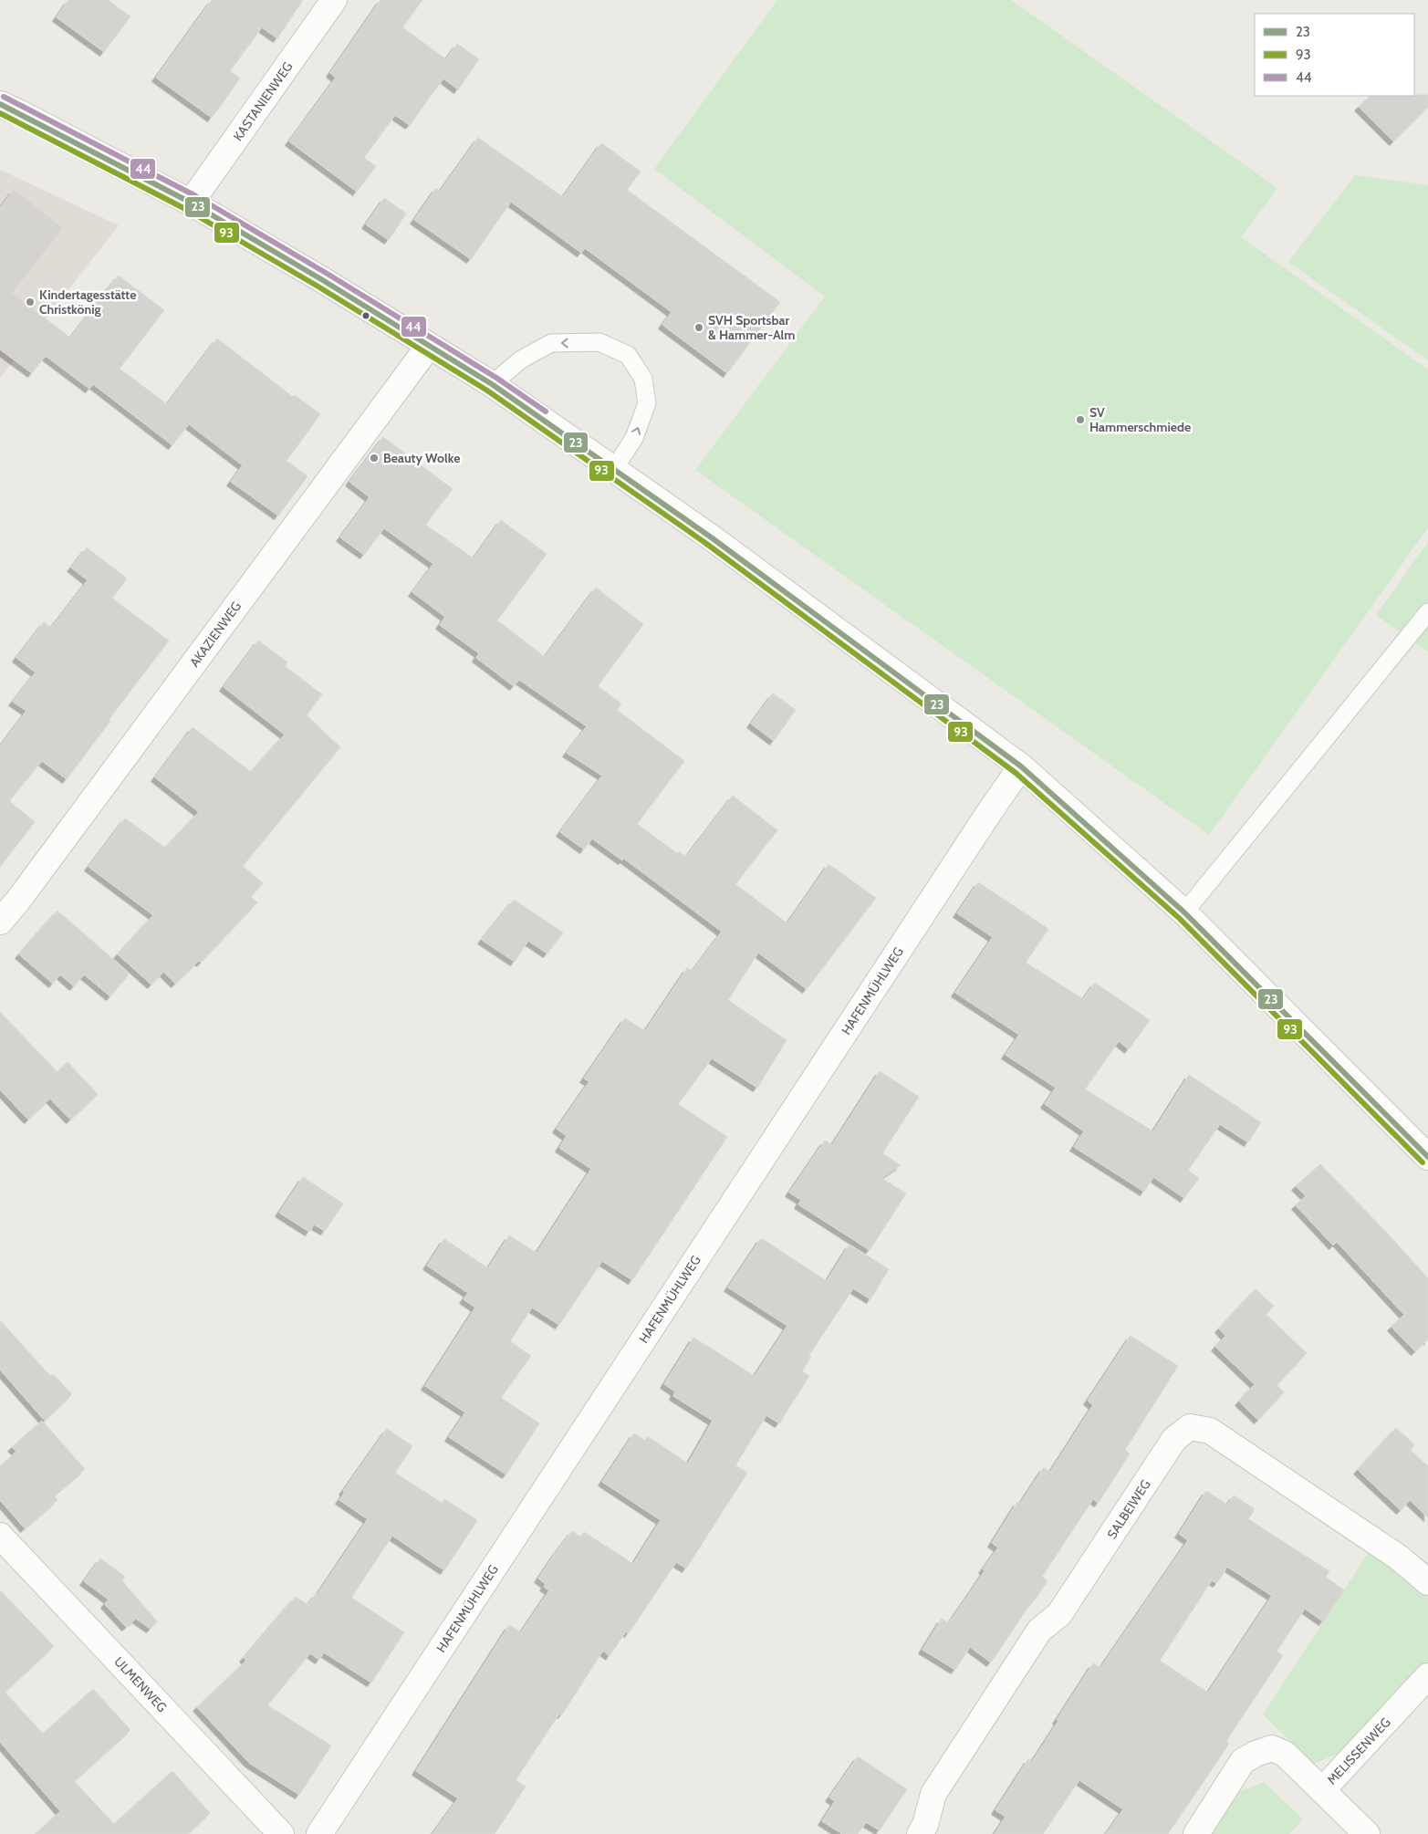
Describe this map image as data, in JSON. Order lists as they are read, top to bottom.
{
  "streets": {
    "street": [
      "KASTANIENWEG",
      "AKAZIENWEG",
      "HAFENMÜHLWEG",
      "SALBEIWEG",
      "ULMENWEG",
      "MELISSENWEG"
    ]
  },
  "places": [
    "Kindertagesstätte Christkönig",
    "SVH Sportsbar & Hammer-Alm",
    "SV Hammerschmiede",
    "Beauty Wolke"
  ],
  "lines": ["transit line 44", "transit line 23", "transit line 93"],
  "legend": ["23", "93", "44"]
}
